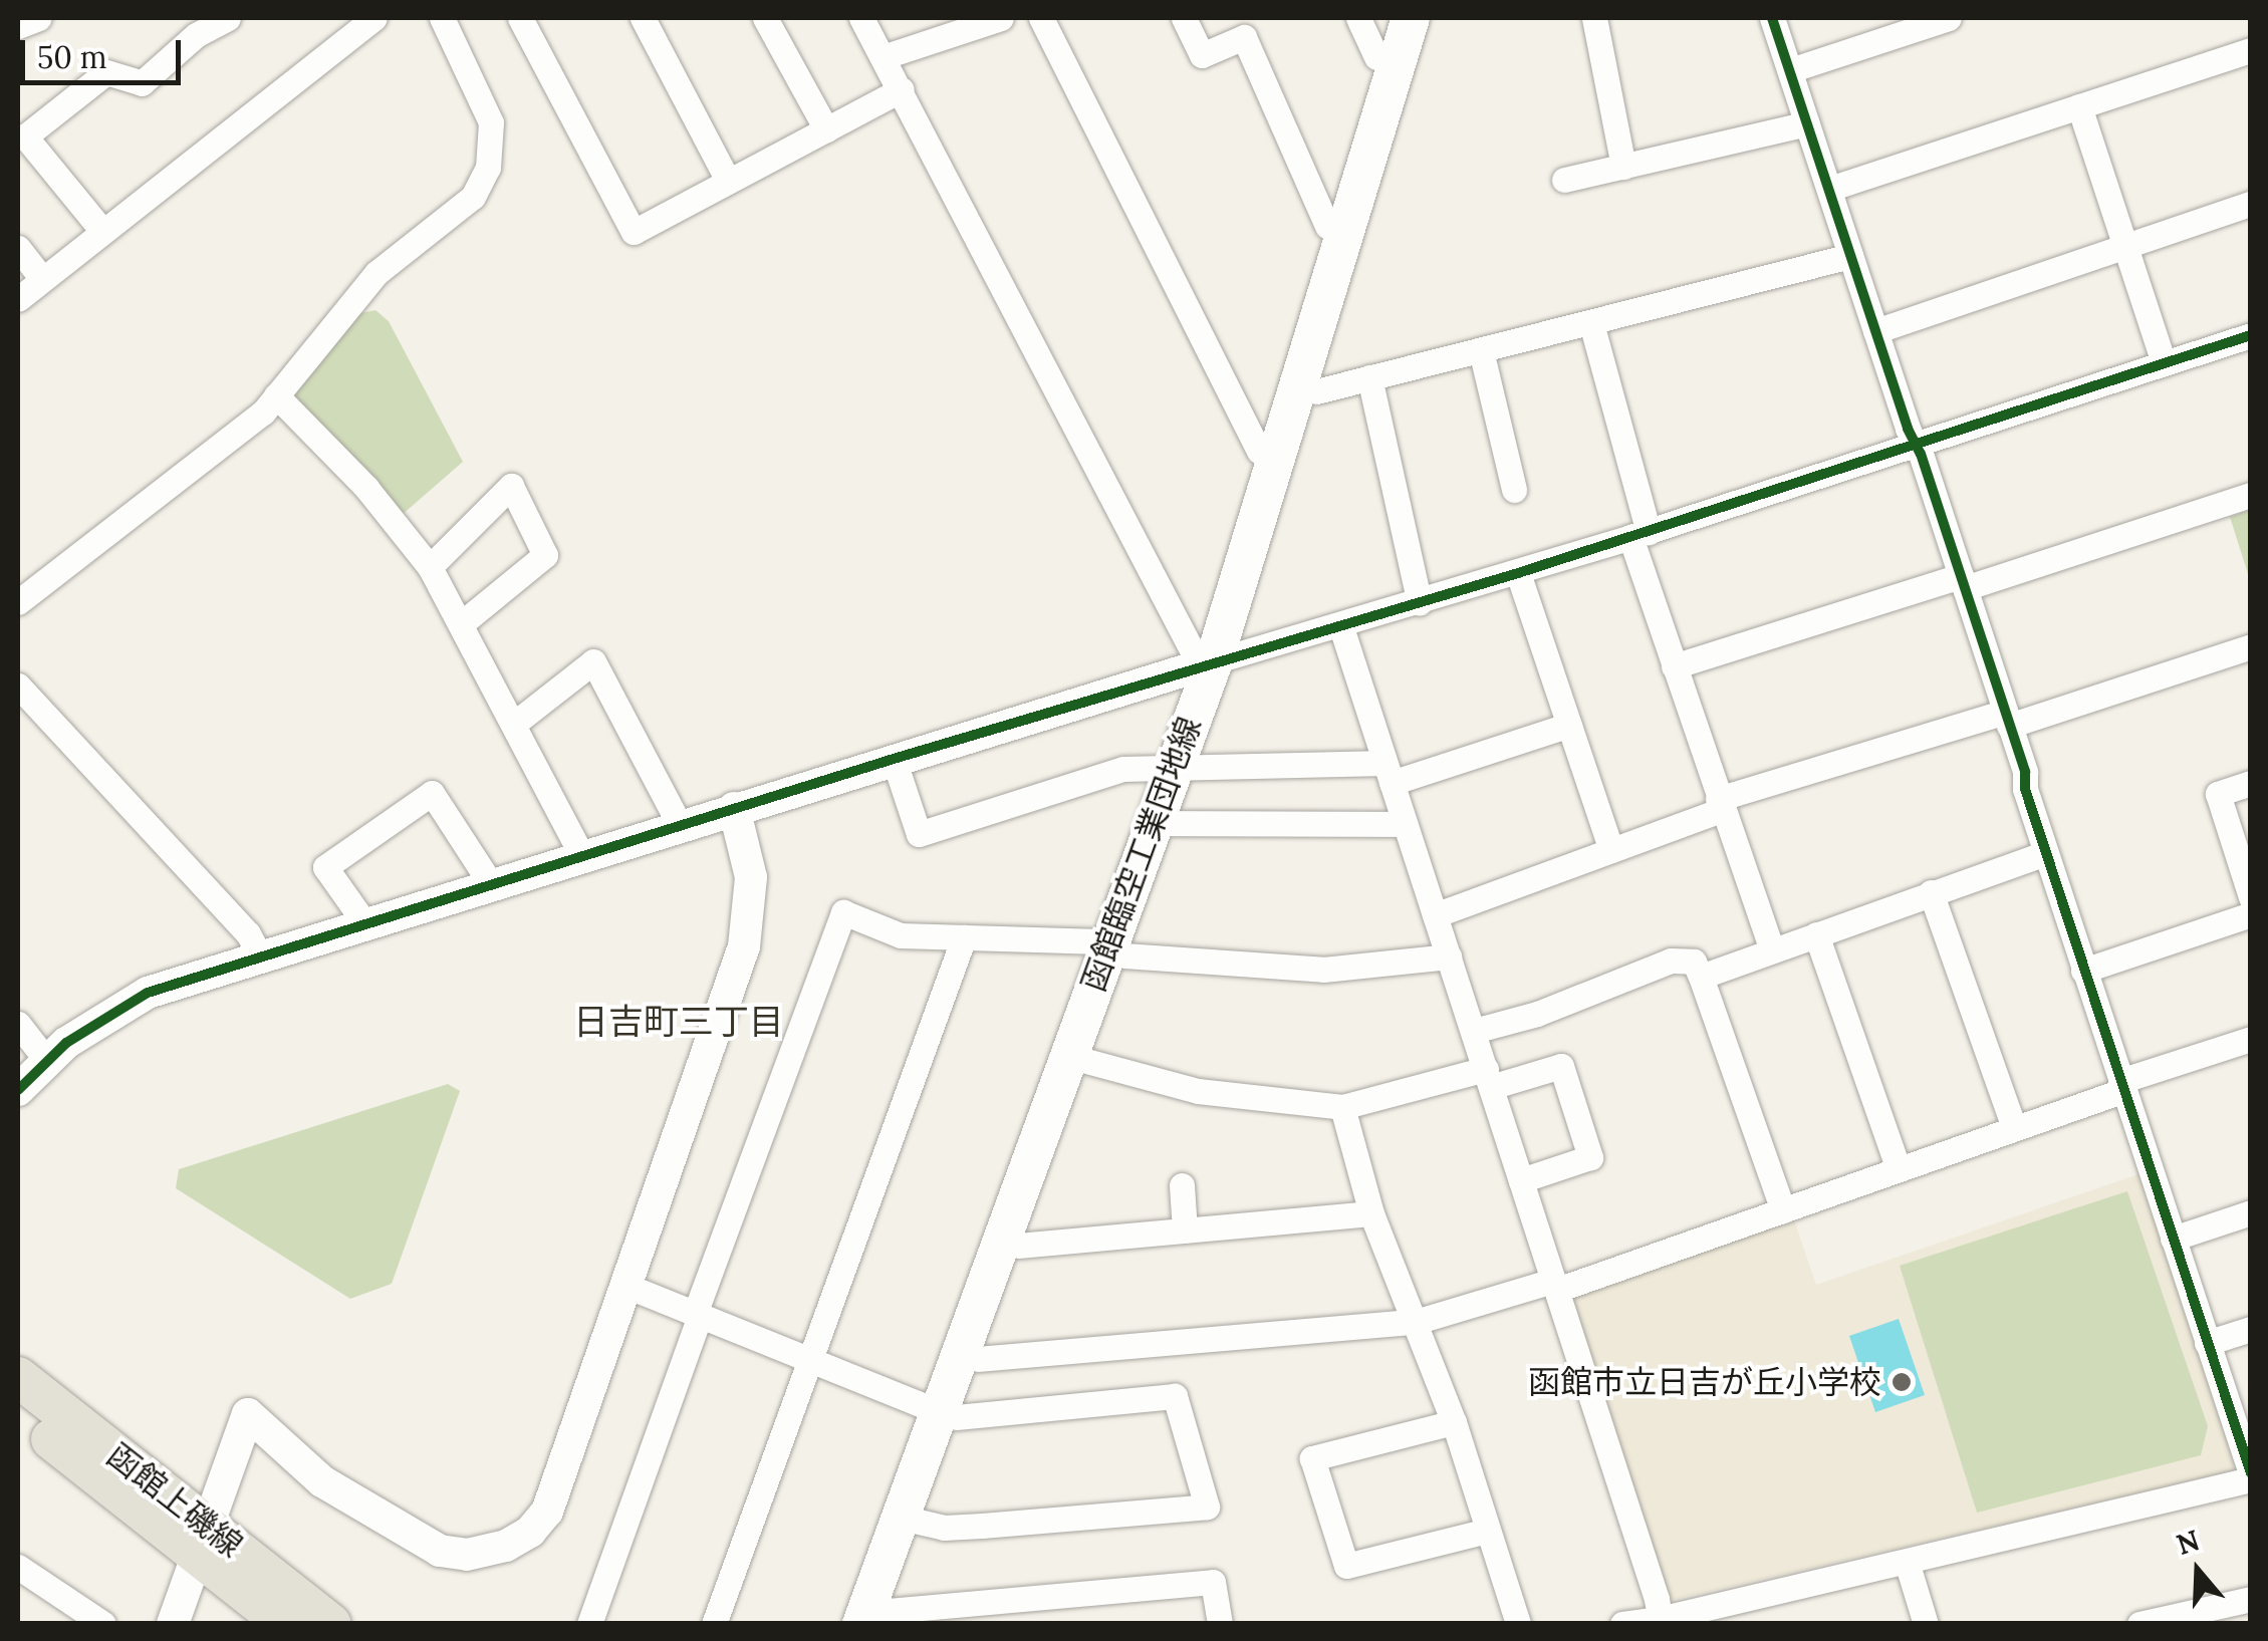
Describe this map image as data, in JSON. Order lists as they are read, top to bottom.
{
  "streets": {
    "main road": ["函館臨空工業団地線", "函館上磯線"]
  },
  "districts": ["日吉町三丁目"],
  "places": ["函館市立日吉が丘小学校"],
  "scale_bar": "50 m",
  "north": "top"
}
